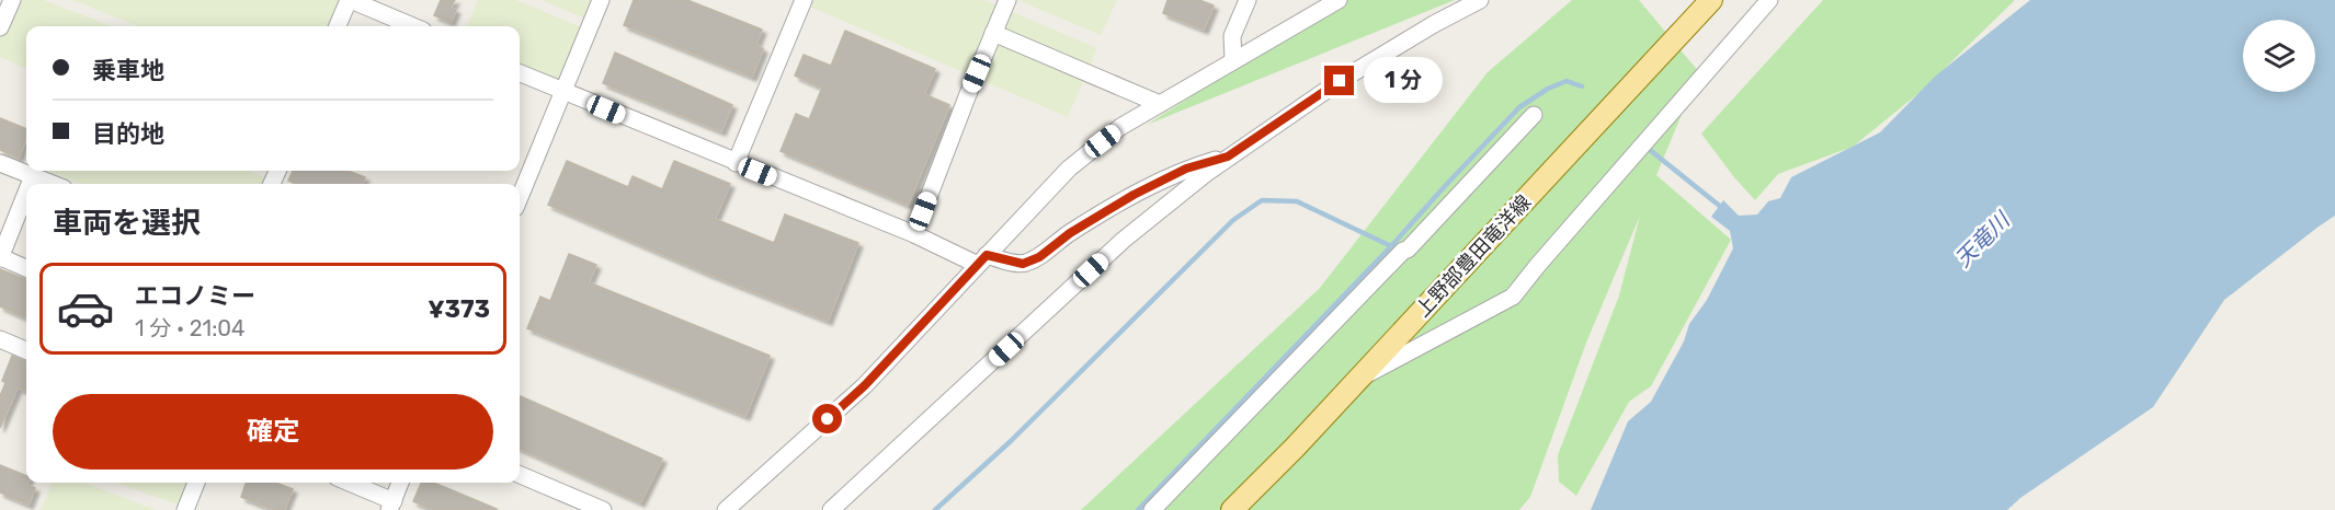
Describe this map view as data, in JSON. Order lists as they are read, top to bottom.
{
  "streets": {
    "main road": ["上野部豊田竜洋線"]
  },
  "water": ["天竜川"],
  "page": {
    "banner": ["乗車地", "目的地"],
    "bubble": "1 分",
    "heading": "車両を選択",
    "list": [
      {
        "name": "エコノミー",
        "note": "1 分 · 21:04",
        "value": "¥373"
      }
    ],
    "buttons": "確定"
  }
}
